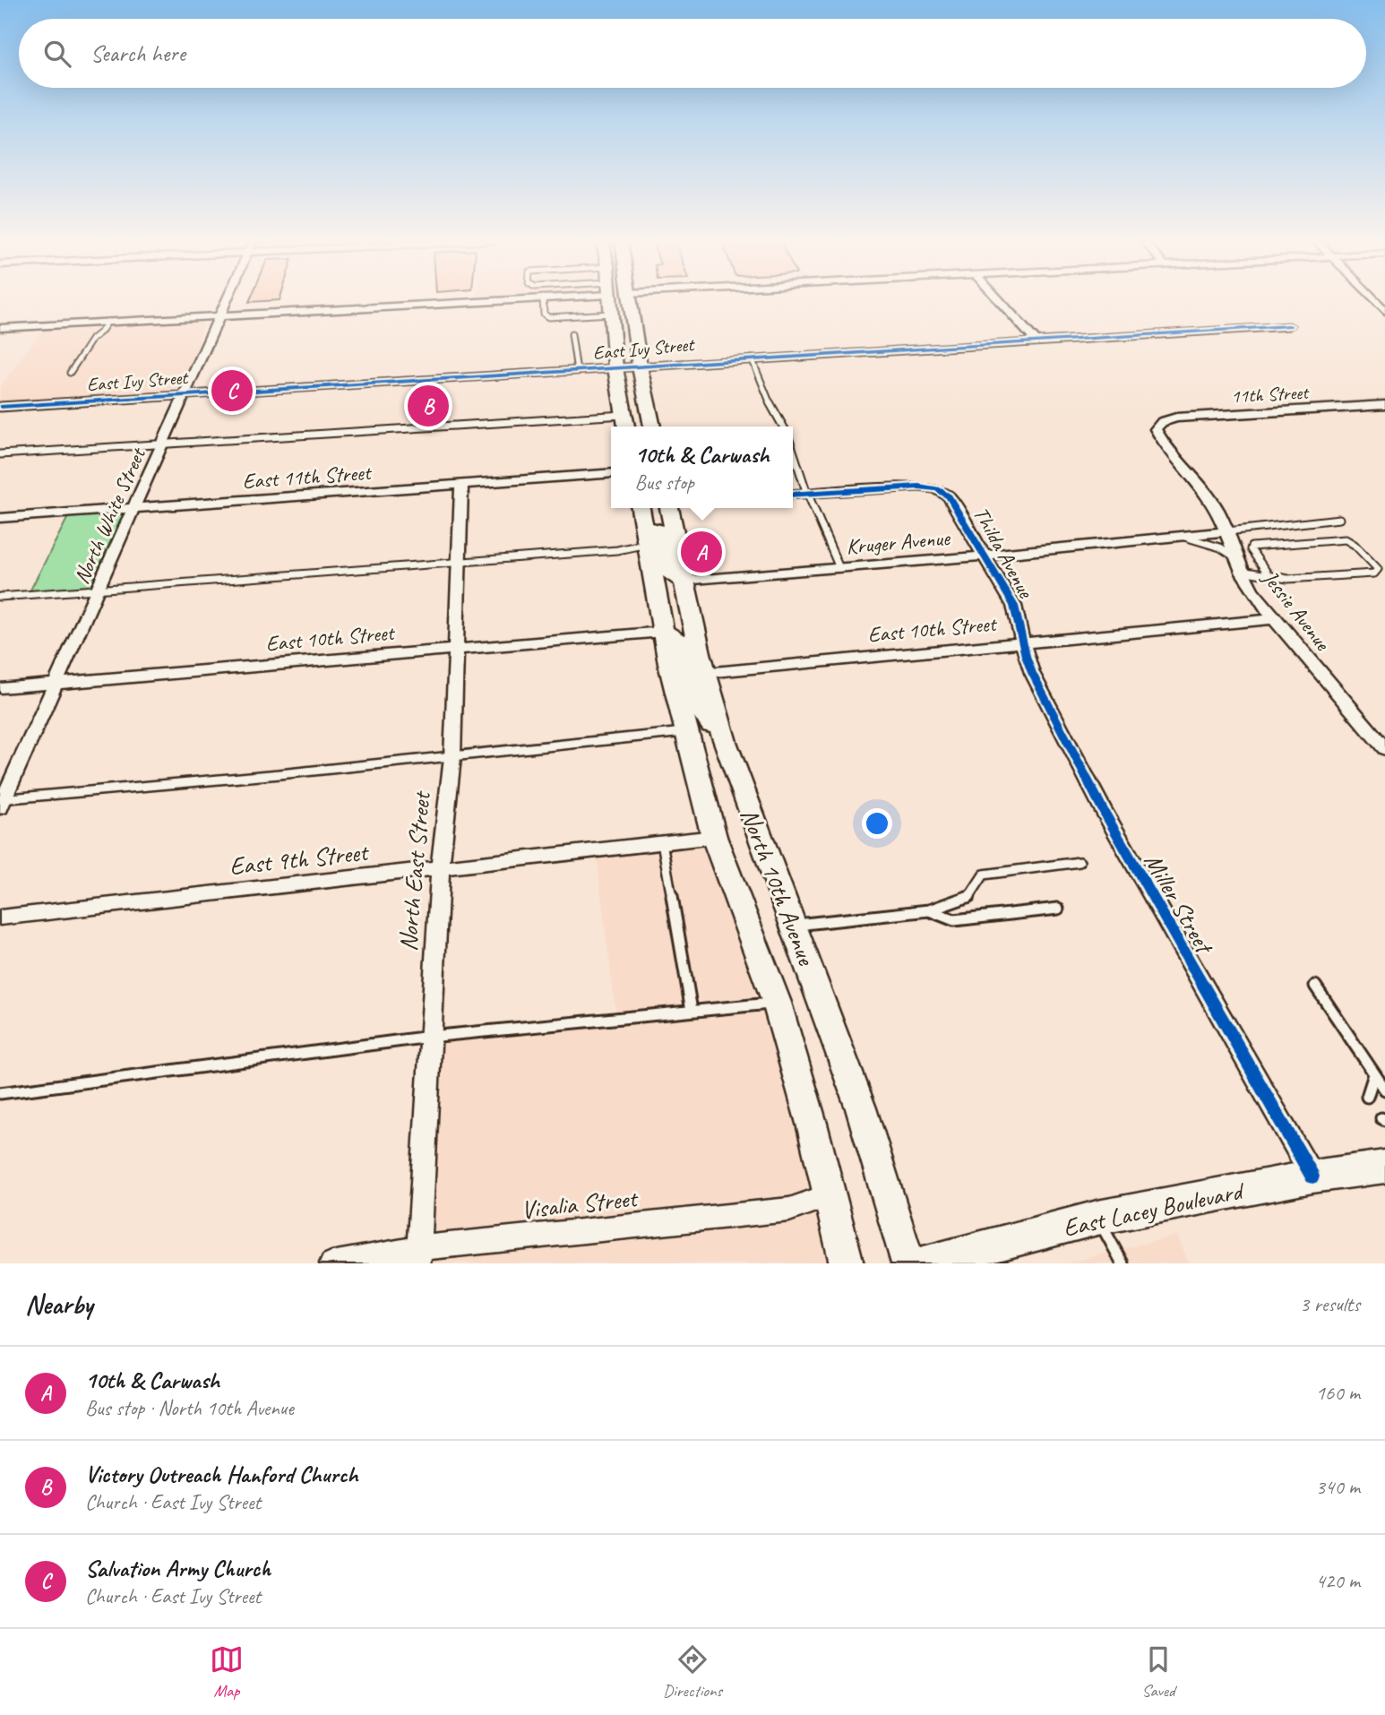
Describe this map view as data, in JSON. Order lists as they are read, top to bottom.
{
  "streets": {
    "main road": ["North 10th Avenue", "East Lacey Boulevard"],
    "street": [
      "East Ivy Street",
      "11th Street",
      "East 11th Street",
      "North White Street",
      "Kruger Avenue",
      "Thilda Avenue",
      "Jessie Avenue",
      "East 10th Street",
      "East 9th Street",
      "North East Street",
      "Miller Street",
      "Visalia Street"
    ]
  },
  "crossings": [
    ["East Ivy Street", "North White Street"],
    ["11th Street", "Jessie Avenue"],
    ["East 11th Street", "North White Street"],
    ["East 11th Street", "North East Street"],
    ["North White Street", "East 10th Street"],
    ["Kruger Avenue", "Thilda Avenue"],
    ["Kruger Avenue", "Jessie Avenue"],
    ["Kruger Avenue", "North 10th Avenue"],
    ["Thilda Avenue", "East 10th Street"],
    ["Thilda Avenue", "Miller Street"],
    ["Jessie Avenue", "East 10th Street"],
    ["East 10th Street", "North East Street"],
    ["East 10th Street", "North 10th Avenue"],
    ["East 10th Street", "Miller Street"],
    ["East 9th Street", "North East Street"],
    ["East 9th Street", "North 10th Avenue"],
    ["North East Street", "Visalia Street"],
    ["North 10th Avenue", "Visalia Street"],
    ["Miller Street", "East Lacey Boulevard"]
  ],
  "page": {
    "search": "Search here",
    "pins": ["C", "B", "A"],
    "popup": ["10th & Carwash", "Bus stop"],
    "heading": ["Nearby", "3 results"],
    "list": [
      {
        "mark": "A",
        "name": "10th & Carwash",
        "note": "Bus stop · North 10th Avenue",
        "value": "160 m"
      },
      {
        "mark": "B",
        "name": "Victory Outreach Hanford Church",
        "note": "Church · East Ivy Street",
        "value": "340 m"
      },
      {
        "mark": "C",
        "name": "Salvation Army Church",
        "note": "Church · East Ivy Street",
        "value": "420 m"
      }
    ],
    "nav": ["Map", "Directions", "Saved"]
  }
}
